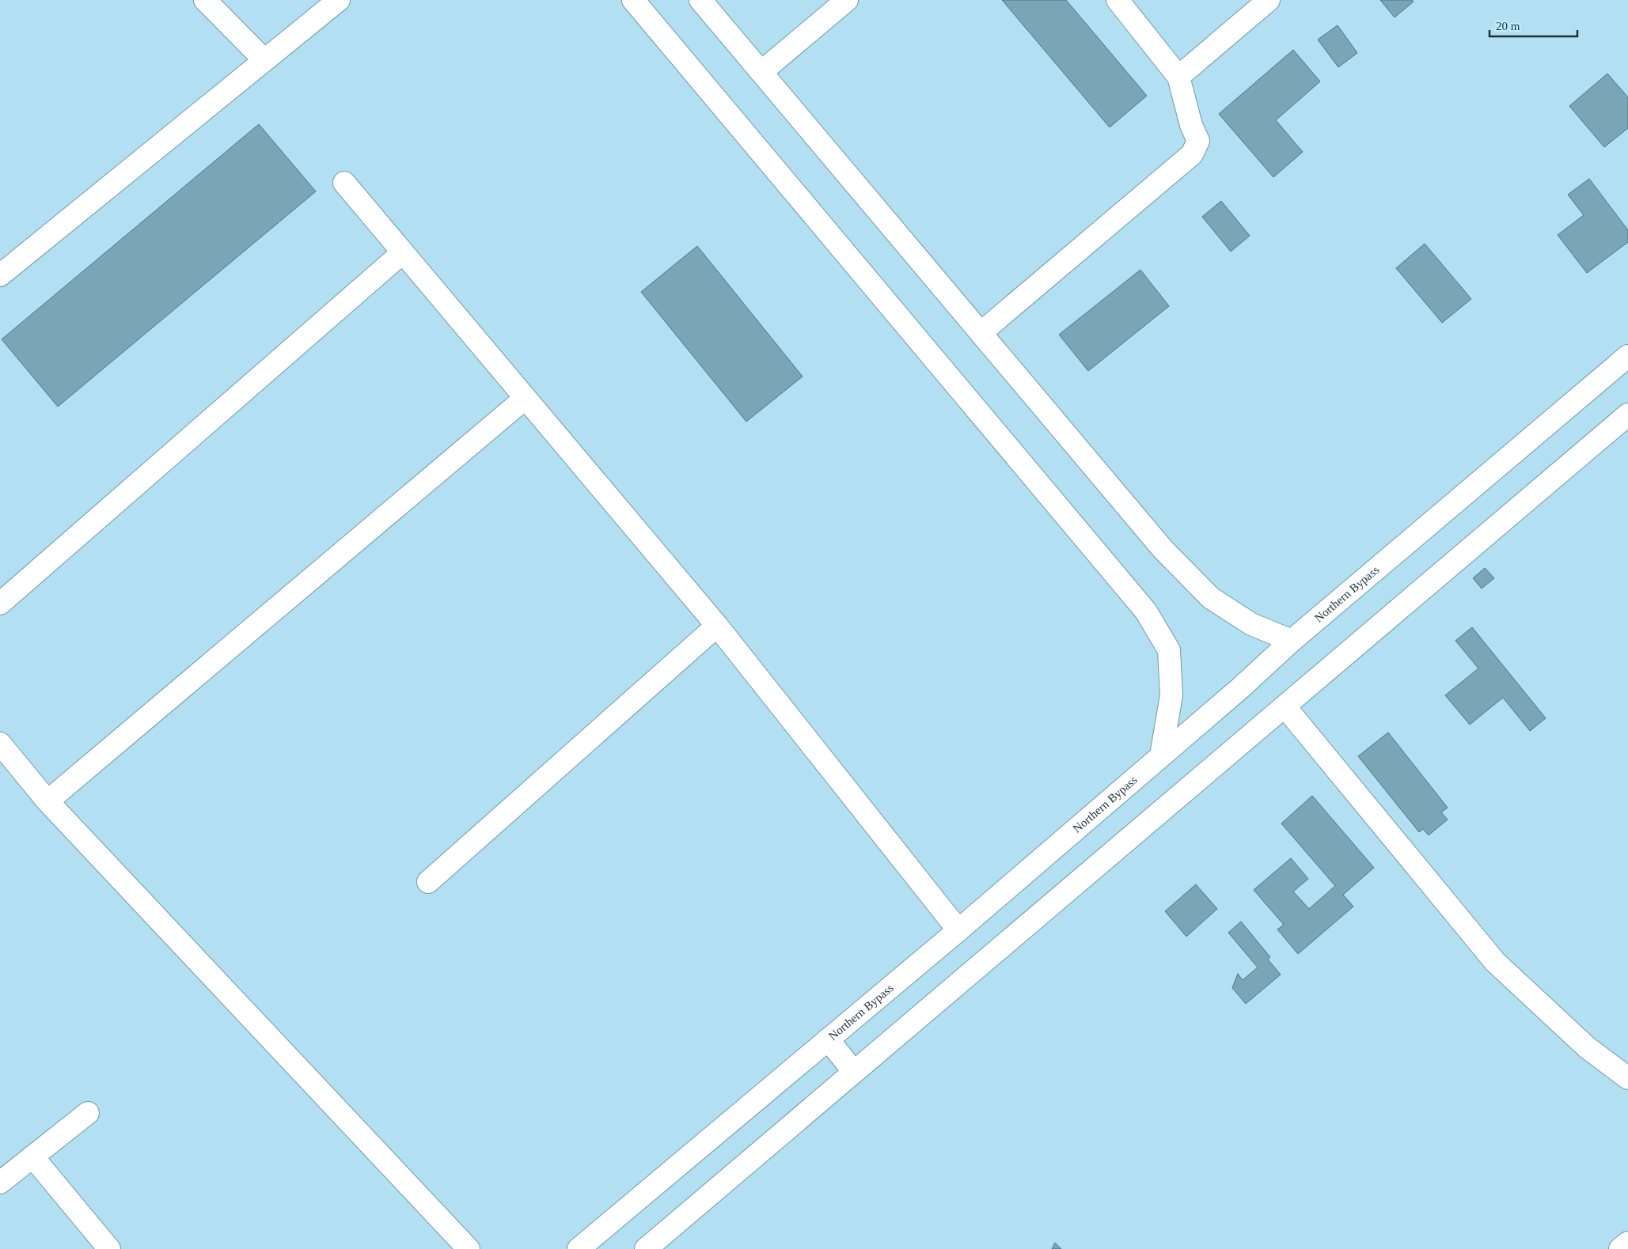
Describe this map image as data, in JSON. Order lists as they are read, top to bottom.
{
  "streets": {
    "street": ["Northern Bypass"]
  },
  "scale_bar": "20 m"
}
